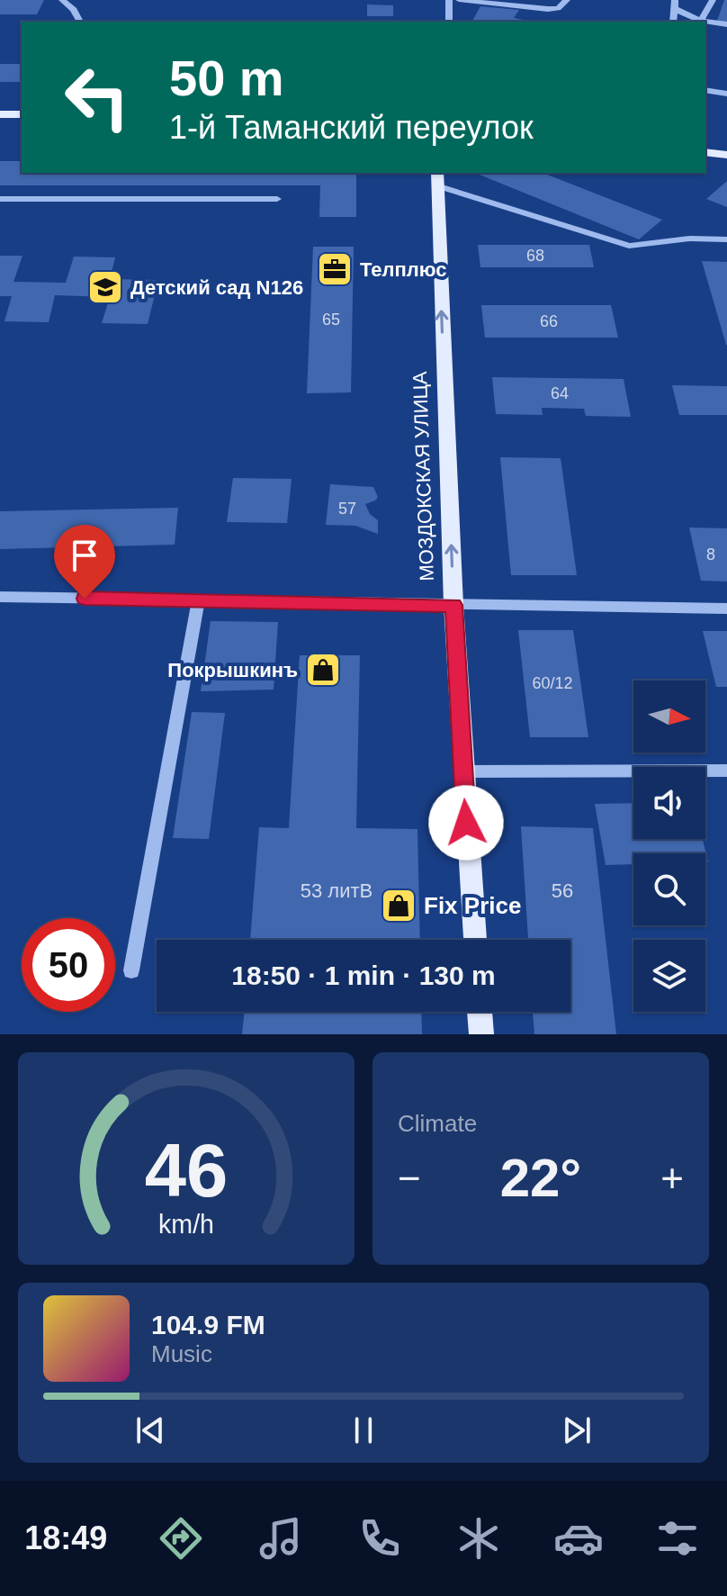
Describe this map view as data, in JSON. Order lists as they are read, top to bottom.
{
  "streets": {
    "main road": ["МОЗДОКСКАЯ УЛИЦА"]
  },
  "one_way": ["МОЗДОКСКАЯ УЛИЦА"],
  "places": {
    "office": ["Телплюс"],
    "school or university": ["Детский сад N126"],
    "shop": ["Покрышкинъ", "Fix Price"]
  },
  "house_numbers": [
    "68",
    "65",
    "66",
    "64",
    "57",
    "8",
    "60/12",
    "53 литВ",
    "56"
  ],
  "north": "right",
  "page": {
    "turn": ["50 m", "1-й Таманский переулок"],
    "limit": "50",
    "trip": "18:50 · 1 min · 130 m",
    "tile": "Climate",
    "heat": ["−", "22°", "+"],
    "song": ["104.9 FM", "Music"],
    "tabs": "18:49",
    "gauge": ["46", "km/h"]
  }
}
